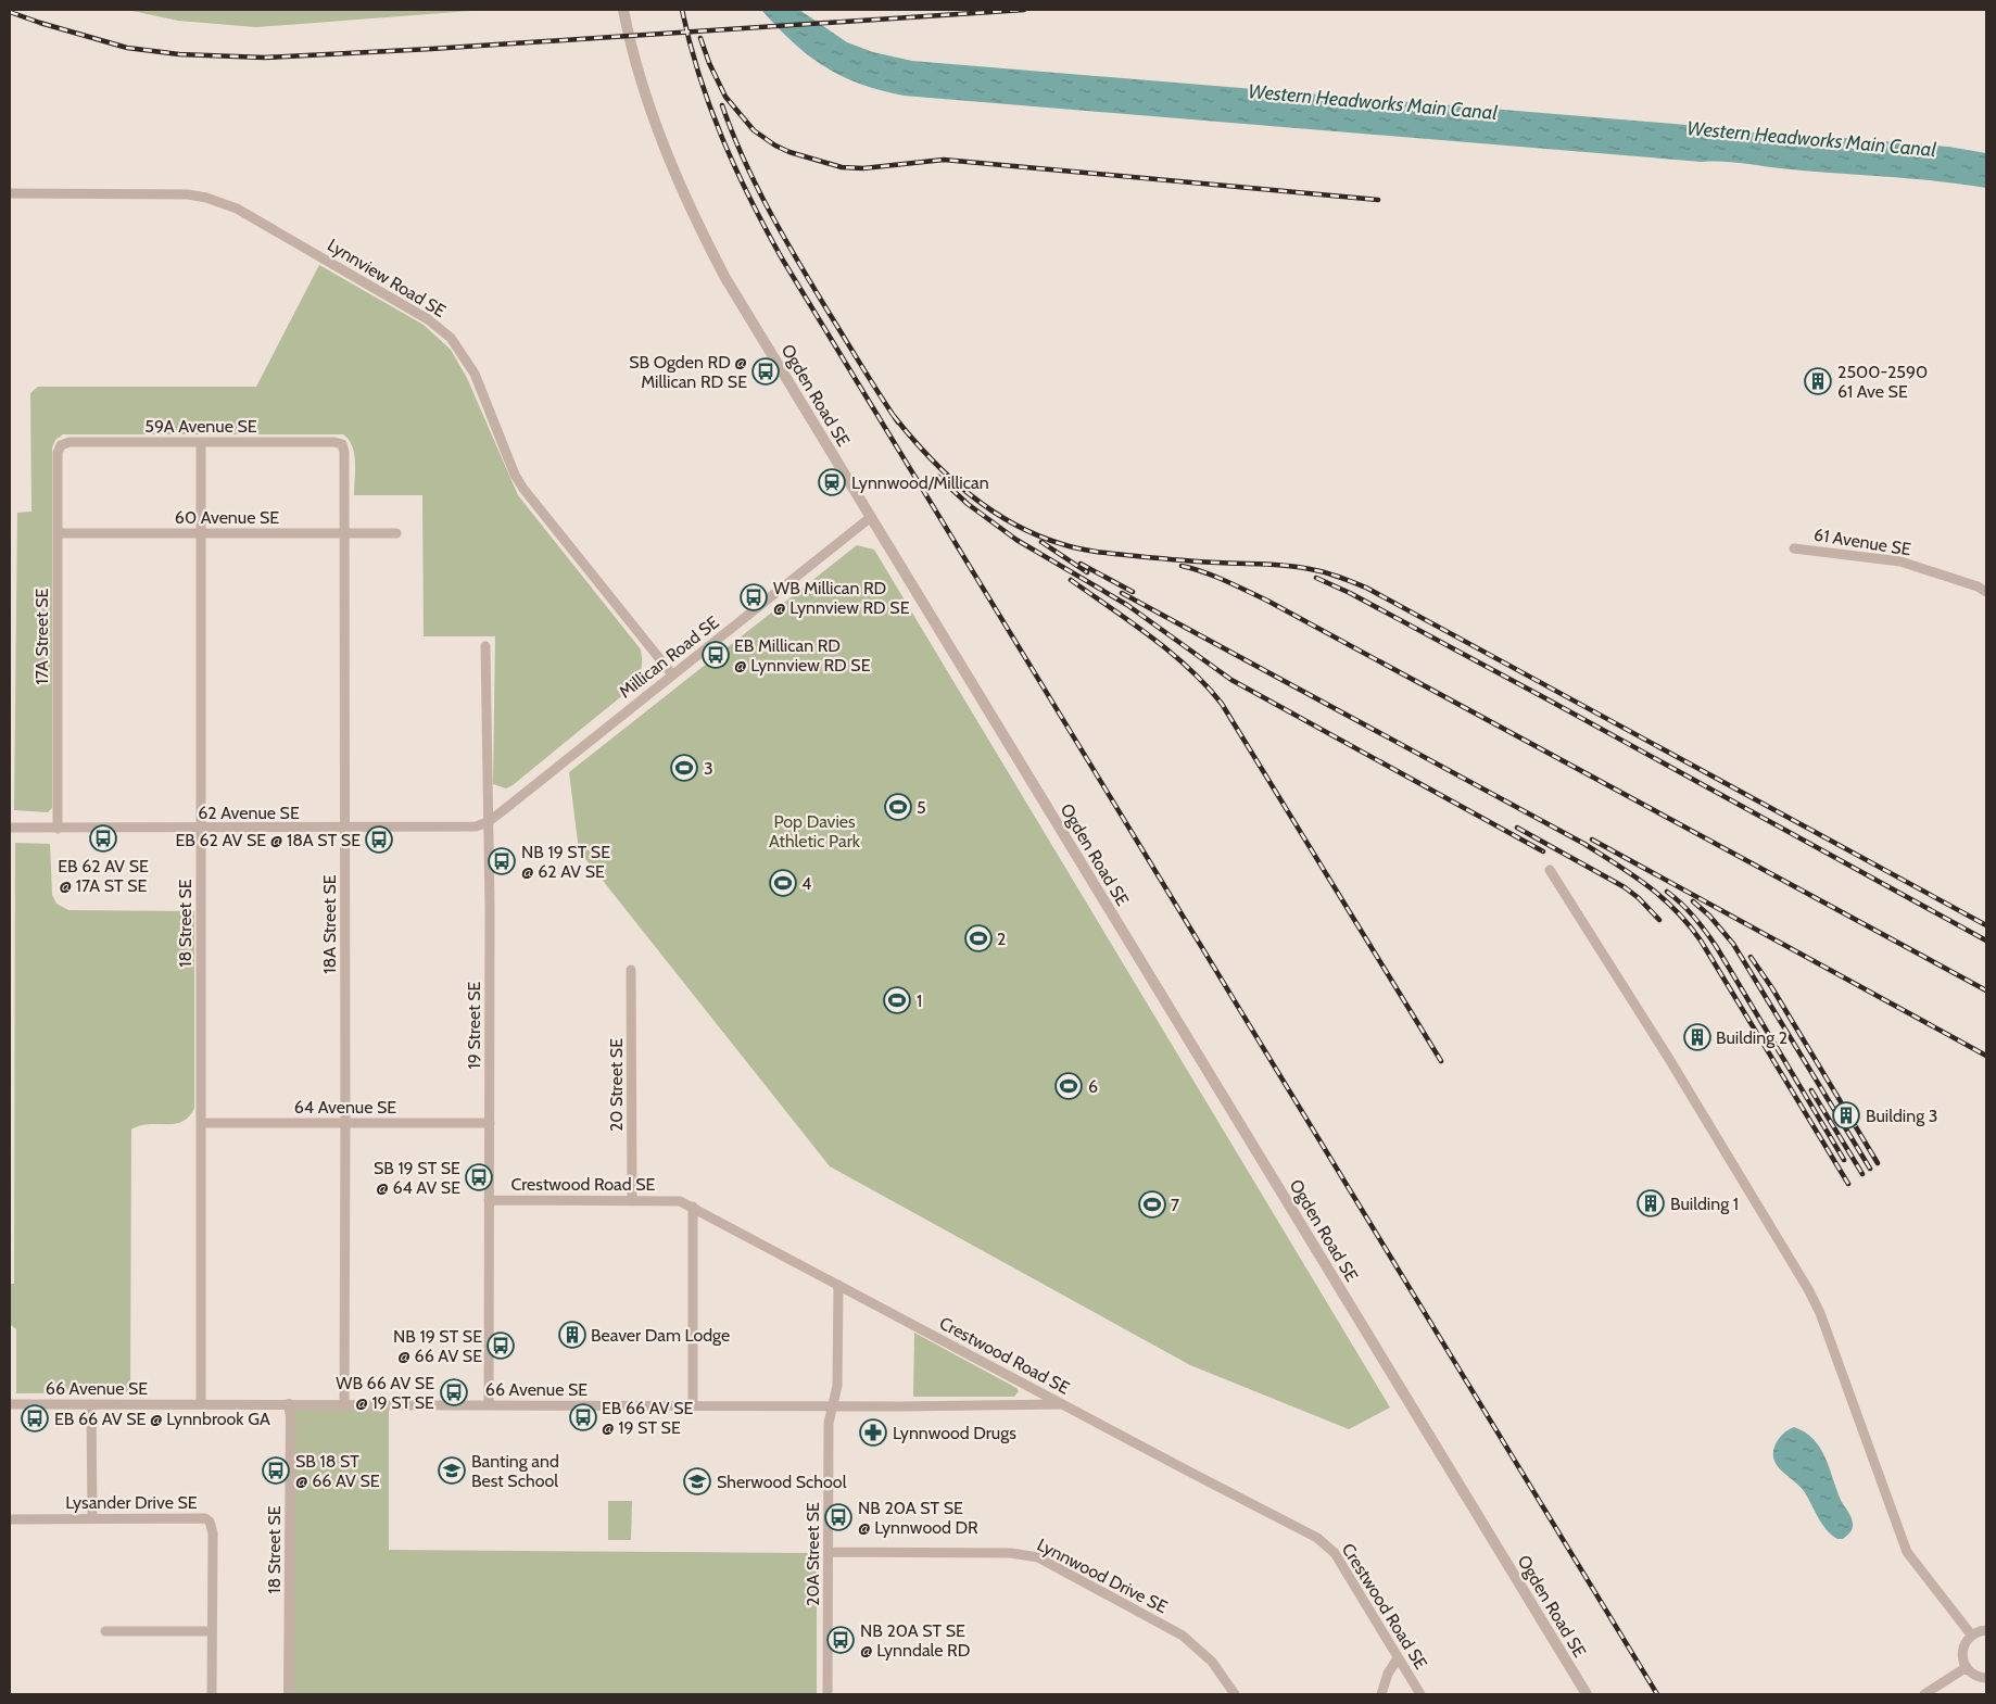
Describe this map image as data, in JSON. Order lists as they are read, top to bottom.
{
  "streets": {
    "street": [
      "Lynnview Road SE",
      "Ogden Road SE",
      "59A Avenue SE",
      "60 Avenue SE",
      "61 Avenue SE",
      "17A Street SE",
      "Millican Road SE",
      "62 Avenue SE",
      "18 Street SE",
      "18A Street SE",
      "19 Street SE",
      "20 Street SE",
      "64 Avenue SE",
      "Crestwood Road SE",
      "66 Avenue SE",
      "Lysander Drive SE",
      "20A Street SE",
      "Lynnwood Drive SE"
    ]
  },
  "crossings": [
    ["Lynnview Road SE", "Millican Road SE"],
    ["Ogden Road SE", "Millican Road SE"],
    ["59A Avenue SE", "17A Street SE"],
    ["59A Avenue SE", "18 Street SE"],
    ["59A Avenue SE", "18A Street SE"],
    ["60 Avenue SE", "17A Street SE"],
    ["60 Avenue SE", "18 Street SE"],
    ["60 Avenue SE", "18A Street SE"],
    ["17A Street SE", "62 Avenue SE"],
    ["Millican Road SE", "62 Avenue SE"],
    ["Millican Road SE", "19 Street SE"],
    ["62 Avenue SE", "18 Street SE"],
    ["62 Avenue SE", "18A Street SE"],
    ["62 Avenue SE", "19 Street SE"],
    ["18 Street SE", "64 Avenue SE"],
    ["18 Street SE", "66 Avenue SE"],
    ["18A Street SE", "64 Avenue SE"],
    ["18A Street SE", "66 Avenue SE"],
    ["19 Street SE", "64 Avenue SE"],
    ["19 Street SE", "Crestwood Road SE"],
    ["19 Street SE", "66 Avenue SE"],
    ["20 Street SE", "Crestwood Road SE"],
    ["Crestwood Road SE", "66 Avenue SE"],
    ["Crestwood Road SE", "20A Street SE"],
    ["66 Avenue SE", "20A Street SE"],
    ["20A Street SE", "Lynnwood Drive SE"]
  ],
  "water": ["Western Headworks Main Canal"],
  "parks": ["Pop Davies Athletic Park"],
  "places": {
    "bus stop": [
      "SB Ogden RD @ Millican RD SE",
      "WB Millican RD @ Lynnview RD SE",
      "EB Millican RD @ Lynnview RD SE",
      "EB 62 AV SE @ 17A ST SE",
      "EB 62 AV SE @ 18A ST SE",
      "NB 19 ST SE @ 62 AV SE",
      "SB 19 ST SE @ 64 AV SE",
      "NB 19 ST SE @ 66 AV SE",
      "WB 66 AV SE @ 19 ST SE",
      "EB 66 AV SE @ 19 ST SE",
      "EB 66 AV SE @ Lynnbrook GA",
      "SB 18 ST @ 66 AV SE",
      "NB 20A ST SE @ Lynnwood DR",
      "NB 20A ST SE @ Lynndale RD"
    ],
    "building": [
      "2500-2590 61 Ave SE",
      "Building 2",
      "Building 3",
      "Building 1",
      "Beaver Dam Lodge"
    ],
    "station": ["Lynnwood/Millican"],
    "sports": [
      "3",
      "5",
      "4",
      "2",
      "1",
      "6",
      "7"
    ],
    "pharmacy": ["Lynnwood Drugs"],
    "school or university": ["Banting and Best School", "Sherwood School"]
  }
}
